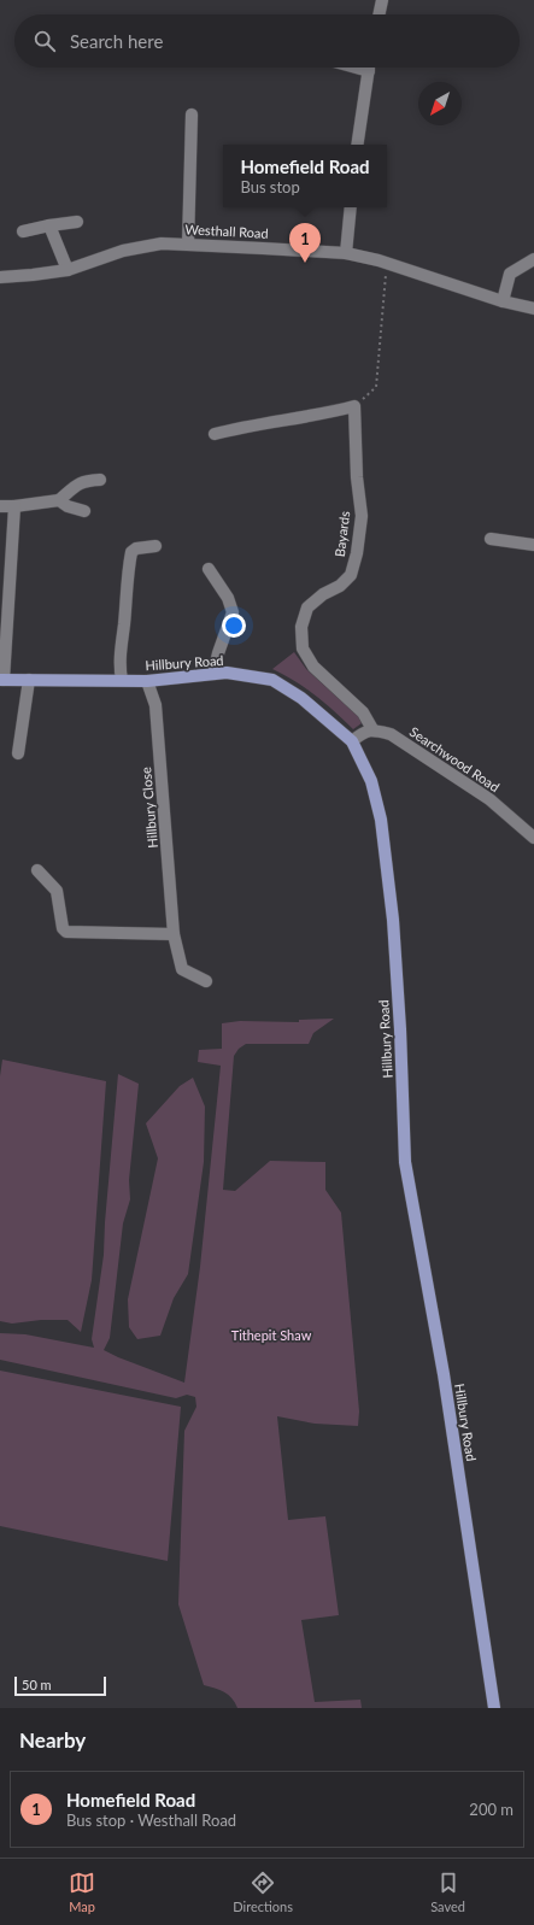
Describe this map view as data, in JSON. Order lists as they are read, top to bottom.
{
  "streets": {
    "main road": ["Hillbury Road"],
    "street": [
      "Westhall Road",
      "Bayards",
      "Searchwood Road",
      "Hillbury Close"
    ]
  },
  "crossings": [
    ["Bayards", "Searchwood Road"],
    ["Hillbury Road", "Hillbury Close"]
  ],
  "parks": ["Tithepit Shaw"],
  "scale_bar": "50 m",
  "north": "bottom left",
  "page": {
    "search": "Search here",
    "popup": ["Homefield Road", "Bus stop"],
    "pins": "1",
    "scale": "50 m",
    "heading": "Nearby",
    "list": [
      {
        "mark": "1",
        "name": "Homefield Road",
        "note": "Bus stop · Westhall Road",
        "value": "200 m"
      }
    ],
    "nav": ["Map", "Directions", "Saved"]
  }
}
